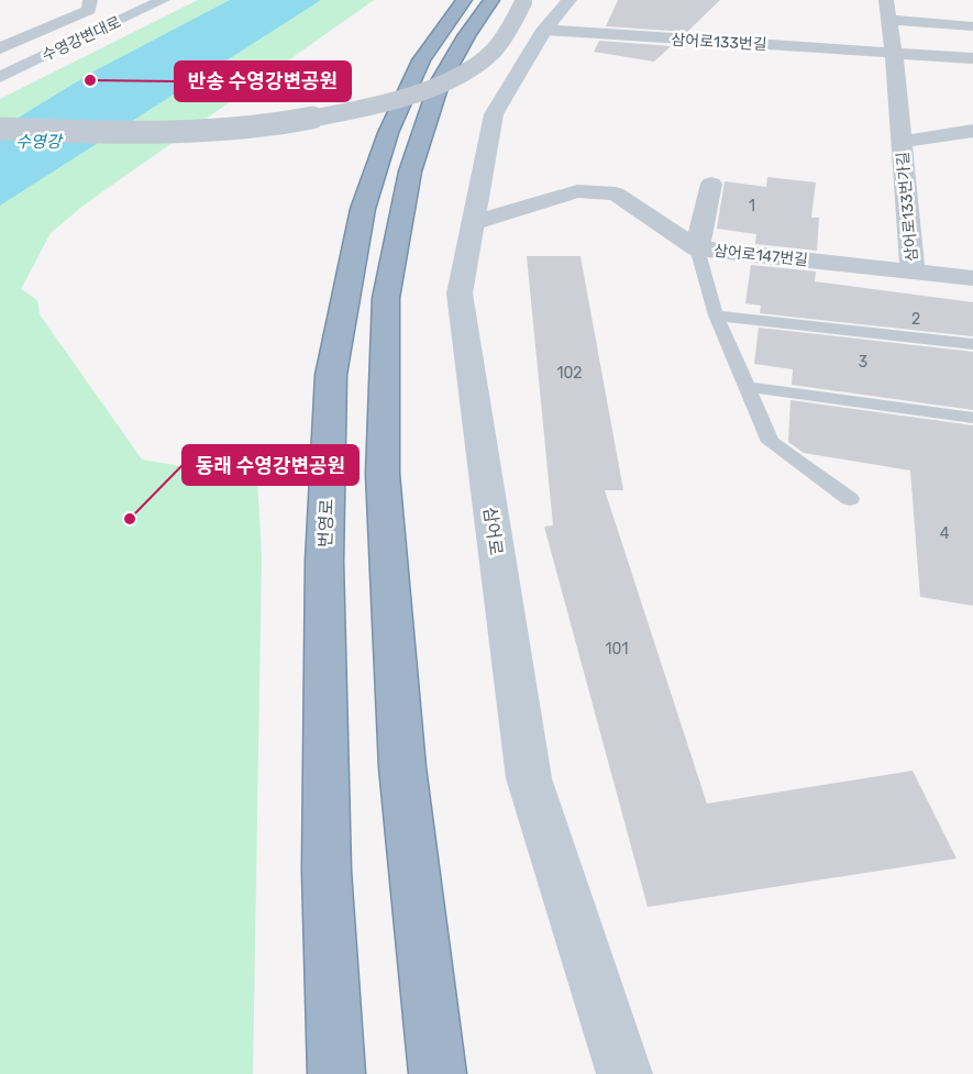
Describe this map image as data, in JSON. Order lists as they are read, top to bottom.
{
  "streets": {
    "highway": ["번영로"],
    "main road": ["수영강변대로", "삼어로"],
    "street": ["삼어로133번길", "삼어로133번가길", "삼어로147번길"]
  },
  "crossings": [
    ["삼어로133번길", "삼어로133번가길"],
    ["삼어로133번길", "삼어로"],
    ["삼어로133번가길", "삼어로147번길"],
    ["삼어로147번길", "삼어로"]
  ],
  "water": ["수영강"],
  "places": ["반송 수영강변공원", "동래 수영강변공원"],
  "house_numbers": [
    "1",
    "2",
    "3",
    "102",
    "4",
    "101"
  ]
}
